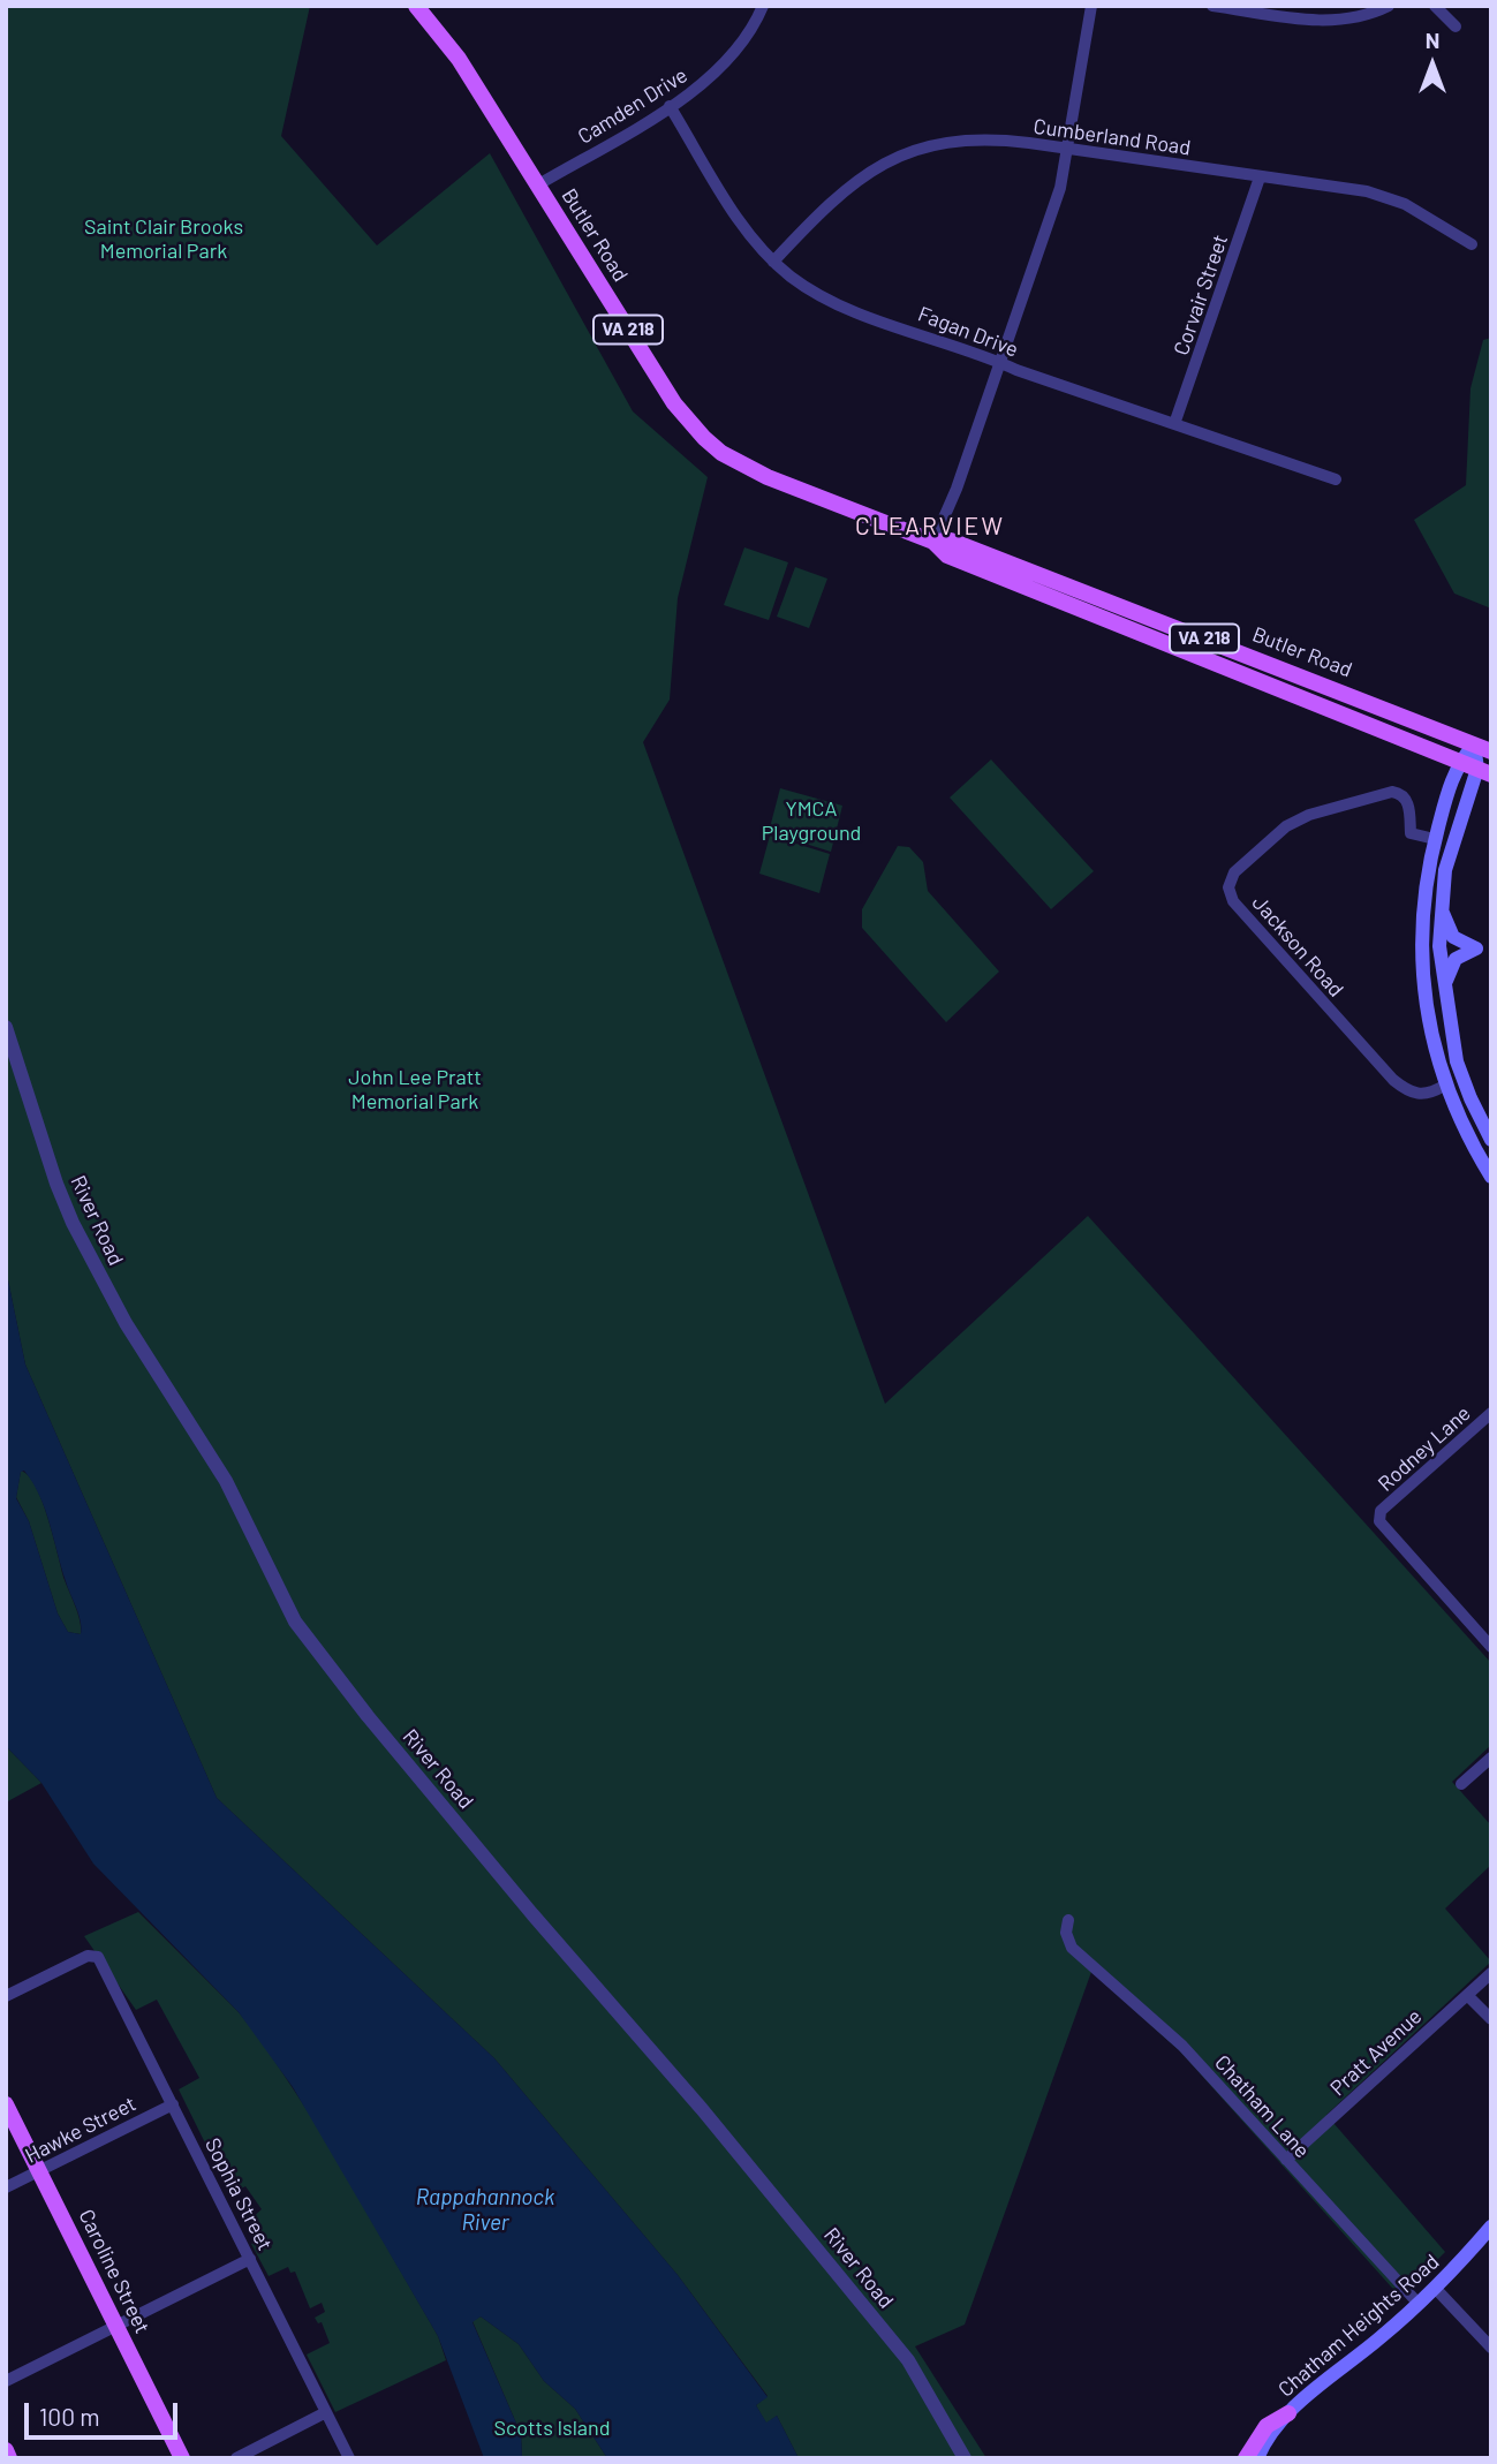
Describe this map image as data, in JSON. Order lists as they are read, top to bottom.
{
  "streets": {
    "main road": [
      "Butler Road",
      "VA 218",
      "Caroline Street",
      "Chatham Heights Road"
    ],
    "street": [
      "Camden Drive",
      "Cumberland Road",
      "Corvair Street",
      "Fagan Drive",
      "Jackson Road",
      "River Road",
      "Rodney Lane",
      "Pratt Avenue",
      "Chatham Lane",
      "Hawke Street",
      "Sophia Street"
    ]
  },
  "crossings": [
    ["Camden Drive", "Butler Road"],
    ["Camden Drive", "Fagan Drive"],
    ["Cumberland Road", "Corvair Street"],
    ["Cumberland Road", "Fagan Drive"],
    ["Butler Road", "VA 218"],
    ["Corvair Street", "Fagan Drive"],
    ["Pratt Avenue", "Chatham Lane"],
    ["Chatham Lane", "Chatham Heights Road"],
    ["Hawke Street", "Sophia Street"],
    ["Hawke Street", "Caroline Street"]
  ],
  "districts": ["CLEARVIEW"],
  "water": ["Rappahannock River"],
  "parks": [
    "Saint Clair Brooks Memorial Park",
    "YMCA Playground",
    "John Lee Pratt Memorial Park",
    "Scotts Island"
  ],
  "scale_bar": "100 m",
  "north": "top"
}
